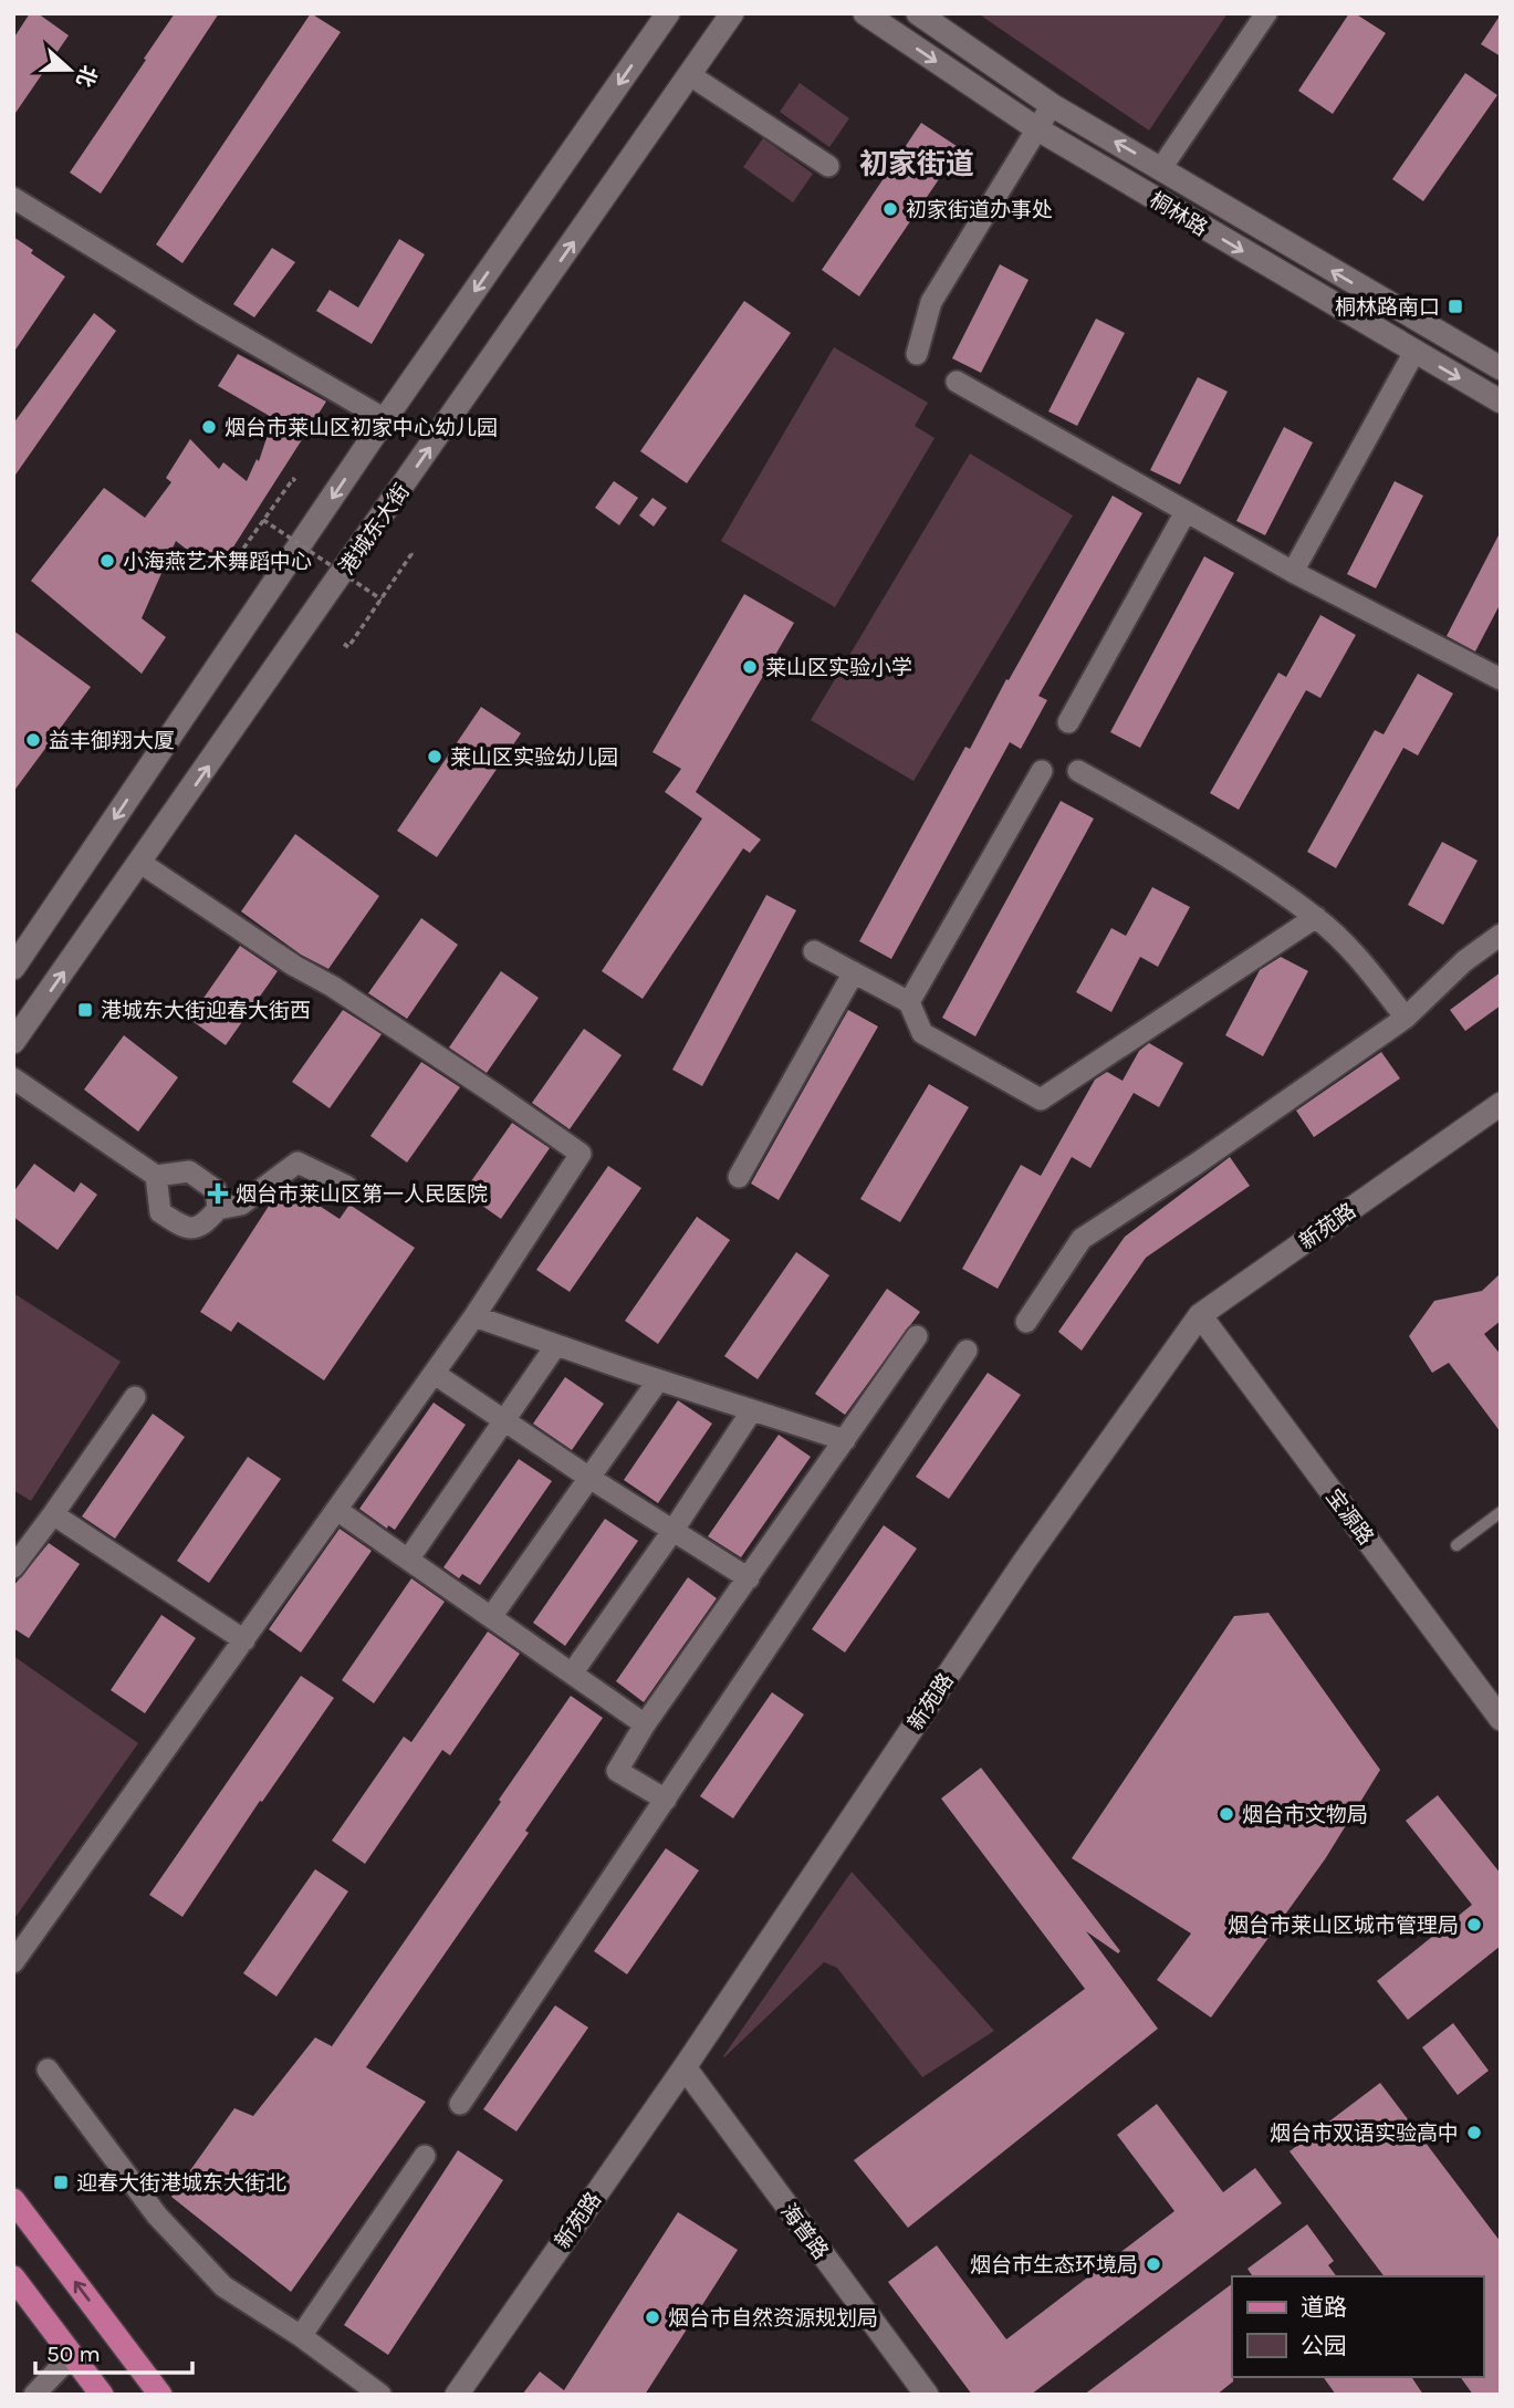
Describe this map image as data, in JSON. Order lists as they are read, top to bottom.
{
  "streets": {
    "street": [
      "桐林路",
      "港城东大街",
      "新苑路",
      "宝源路",
      "海普路"
    ]
  },
  "crossings": [
    ["新苑路", "宝源路"],
    ["新苑路", "海普路"]
  ],
  "districts": ["初家街道"],
  "places": {
    "other": [
      "初家街道办事处",
      "烟台市莱山区初家中心幼儿园",
      "小海燕艺术舞蹈中心",
      "莱山区实验小学",
      "益丰御翔大厦",
      "莱山区实验幼儿园",
      "烟台市文物局",
      "烟台市莱山区城市管理局",
      "烟台市双语实验高中",
      "烟台市生态环境局",
      "烟台市自然资源规划局"
    ],
    "transit": ["桐林路南口", "港城东大街迎春大街西", "迎春大街港城东大街北"],
    "health": ["烟台市莱山区第一人民医院"]
  },
  "legend": ["道路", "公园"],
  "scale_bar": "50 m",
  "north": "right"
}
